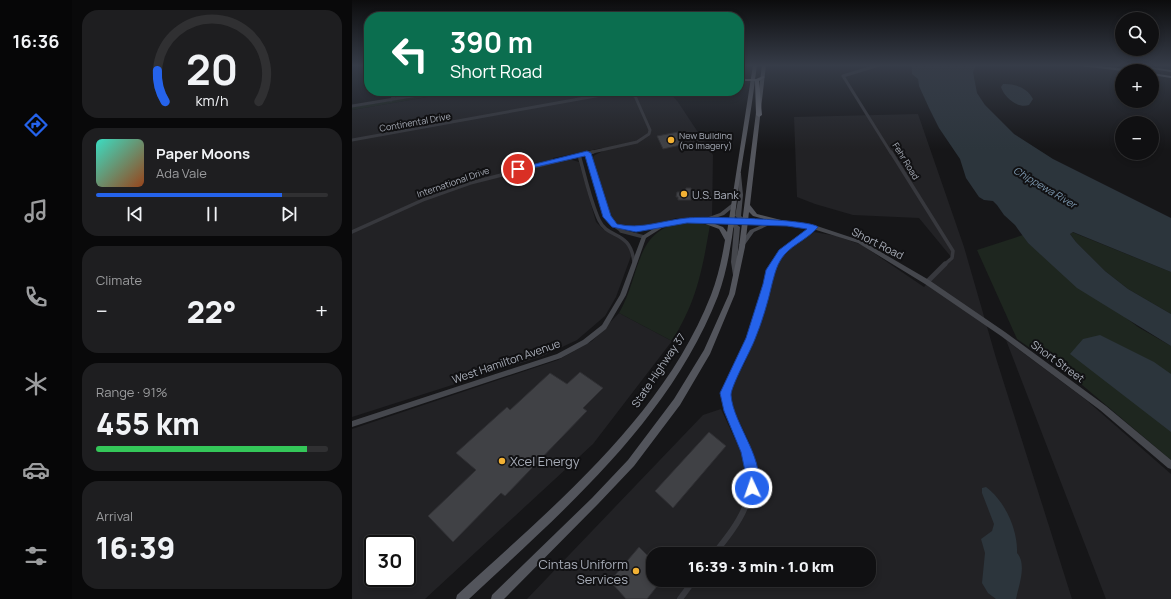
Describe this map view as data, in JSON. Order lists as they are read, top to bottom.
{
  "streets": {
    "main road": ["State Highway 37"],
    "street": [
      "Continental Drive",
      "Fehr Road",
      "International Drive",
      "Short Road",
      "West Hamilton Avenue",
      "Short Street"
    ]
  },
  "crossings": [
    ["Continental Drive", "International Drive"],
    ["Fehr Road", "Short Road"],
    ["Fehr Road", "Short Street"],
    ["Short Road", "Short Street"]
  ],
  "water": ["Chippewa River"],
  "places": [
    "New Building (no imagery)",
    "U.S. Bank",
    "Xcel Energy",
    "Cintas Uniform Services"
  ],
  "page": {
    "tabs": "16:36",
    "map_buttons": ["+", "−"],
    "turn": ["390 m", "Short Road"],
    "song": ["Paper Moons", "Ada Vale"],
    "tile": [
      "Climate",
      ["Range · 91%", "455 km"],
      ["Arrival", "16:39"]
    ],
    "heat": ["−", "22°", "+"],
    "limit": "30",
    "trip": "16:39 · 3 min · 1.0 km",
    "gauge": ["20", "km/h"]
  }
}
